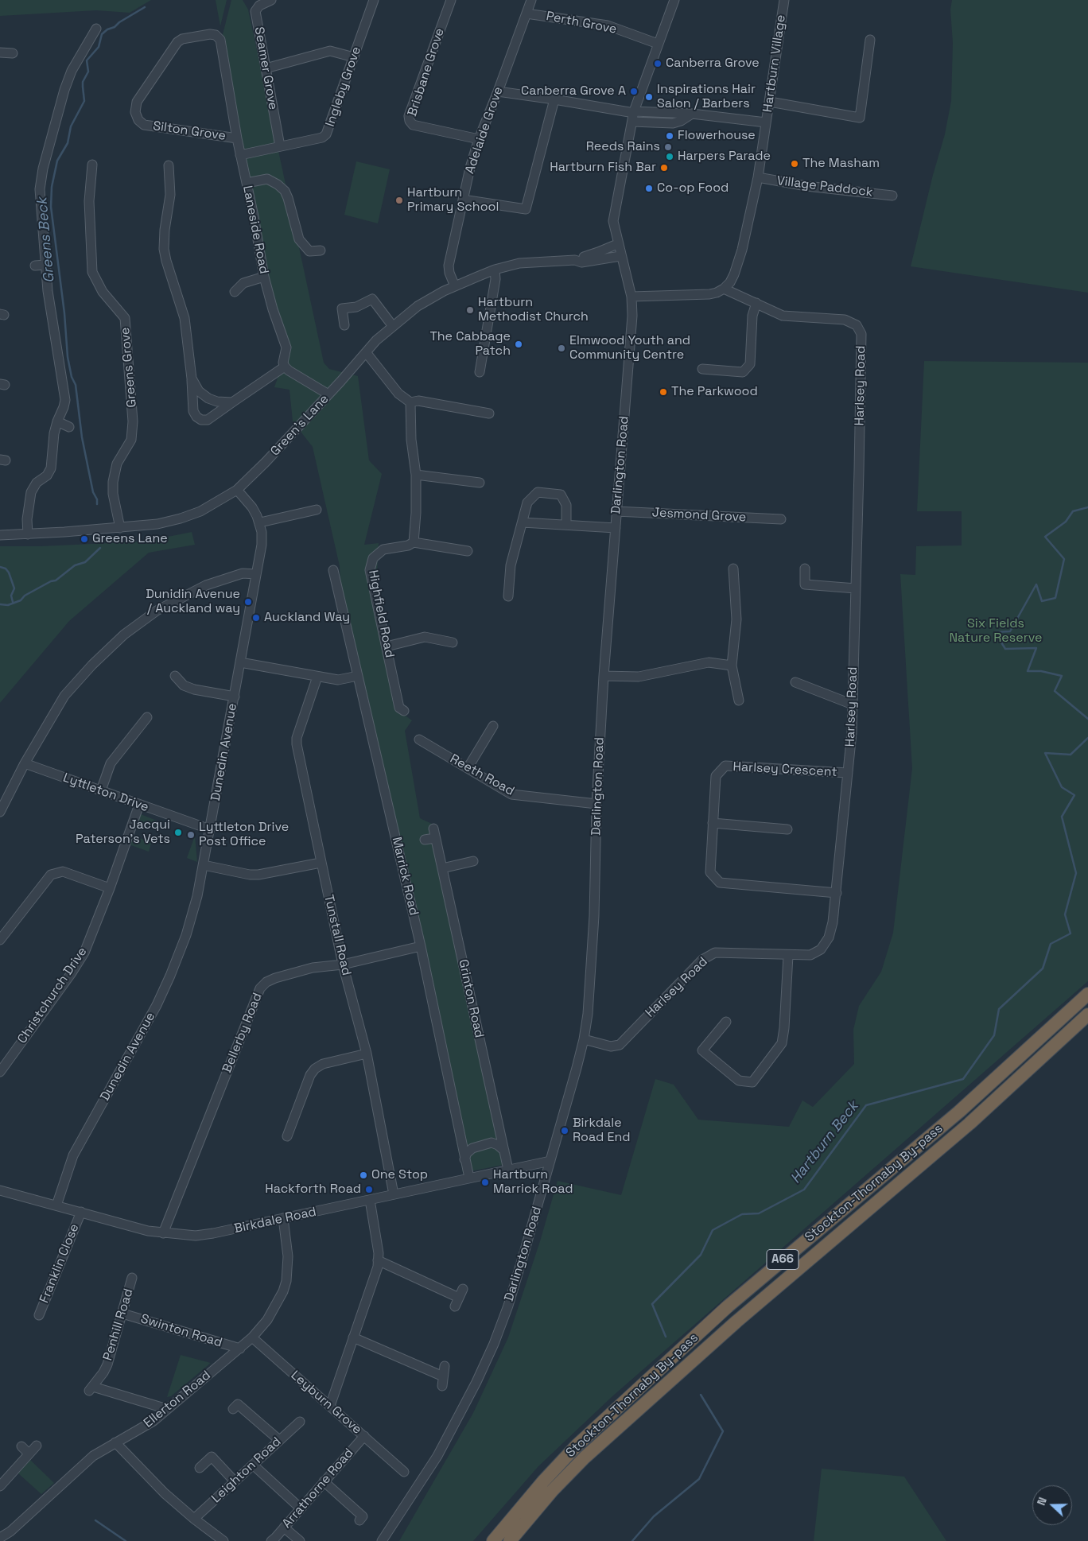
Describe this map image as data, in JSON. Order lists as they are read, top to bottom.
{
  "streets": {
    "highway": ["Stockton-Thornaby By-pass", "A66"],
    "street": [
      "Perth Grove",
      "Hartburn Village",
      "Seamer Grove",
      "Brisbane Grove",
      "Ingleby Grove",
      "Adelaide Grove",
      "Silton Grove",
      "Village Paddock",
      "Laneside Road",
      "Greens Grove",
      "Harlsey Road",
      "Green's Lane",
      "Darlington Road",
      "Jesmond Grove",
      "Highfield Road",
      "Dunedin Avenue",
      "Harlsey Crescent",
      "Reeth Road",
      "Lyttleton Drive",
      "Marrick Road",
      "Tunstall Road",
      "Christchurch Drive",
      "Grinton Road",
      "Bellerby Road",
      "Birkdale Road",
      "Franklin Close",
      "Penhill Road",
      "Swinton Road",
      "Ellerton Road",
      "Leyburn Grove",
      "Leighton Road",
      "Arrathorne Road"
    ]
  },
  "crossings": [
    ["Perth Grove", "Adelaide Grove"],
    ["Perth Grove", "Darlington Road"],
    ["Hartburn Village", "Village Paddock"],
    ["Hartburn Village", "Harlsey Road"],
    ["Seamer Grove", "Ingleby Grove"],
    ["Brisbane Grove", "Adelaide Grove"],
    ["Ingleby Grove", "Laneside Road"],
    ["Adelaide Grove", "Green's Lane"],
    ["Silton Grove", "Laneside Road"],
    ["Greens Grove", "Green's Lane"],
    ["Harlsey Road", "Darlington Road"],
    ["Harlsey Road", "Harlsey Crescent"],
    ["Green's Lane", "Darlington Road"],
    ["Green's Lane", "Dunedin Avenue"],
    ["Darlington Road", "Jesmond Grove"],
    ["Darlington Road", "Reeth Road"],
    ["Darlington Road", "Birkdale Road"],
    ["Dunedin Avenue", "Lyttleton Drive"],
    ["Dunedin Avenue", "Birkdale Road"],
    ["Lyttleton Drive", "Christchurch Drive"],
    ["Marrick Road", "Bellerby Road"],
    ["Marrick Road", "Birkdale Road"],
    ["Tunstall Road", "Bellerby Road"],
    ["Tunstall Road", "Birkdale Road"],
    ["Grinton Road", "Birkdale Road"],
    ["Bellerby Road", "Birkdale Road"],
    ["Birkdale Road", "Franklin Close"],
    ["Birkdale Road", "Ellerton Road"],
    ["Penhill Road", "Swinton Road"],
    ["Penhill Road", "Ellerton Road"],
    ["Swinton Road", "Ellerton Road"],
    ["Ellerton Road", "Leyburn Grove"],
    ["Leyburn Grove", "Arrathorne Road"]
  ],
  "water": ["Greens Beck", "Hartburn Beck"],
  "parks": ["Six Fields Nature Reserve"],
  "places": [
    "Canberra Grove",
    "Canberra Grove A",
    "Inspirations Hair Salon / Barbers",
    "Flowerhouse",
    "Reeds Rains",
    "Harpers Parade",
    "The Masham",
    "Hartburn Fish Bar",
    "Co-op Food",
    "Hartburn Primary School",
    "Hartburn Methodist Church",
    "The Cabbage Patch",
    "Elmwood Youth and Community Centre",
    "The Parkwood",
    "Greens Lane",
    "Dunidin Avenue / Auckland way",
    "Auckland Way",
    "Jacqui Paterson’s Vets",
    "Lyttleton Drive Post Office",
    "Birkdale Road End",
    "One Stop",
    "Hartburn Marrick Road",
    "Hackforth Road"
  ],
  "north": "left"
}
